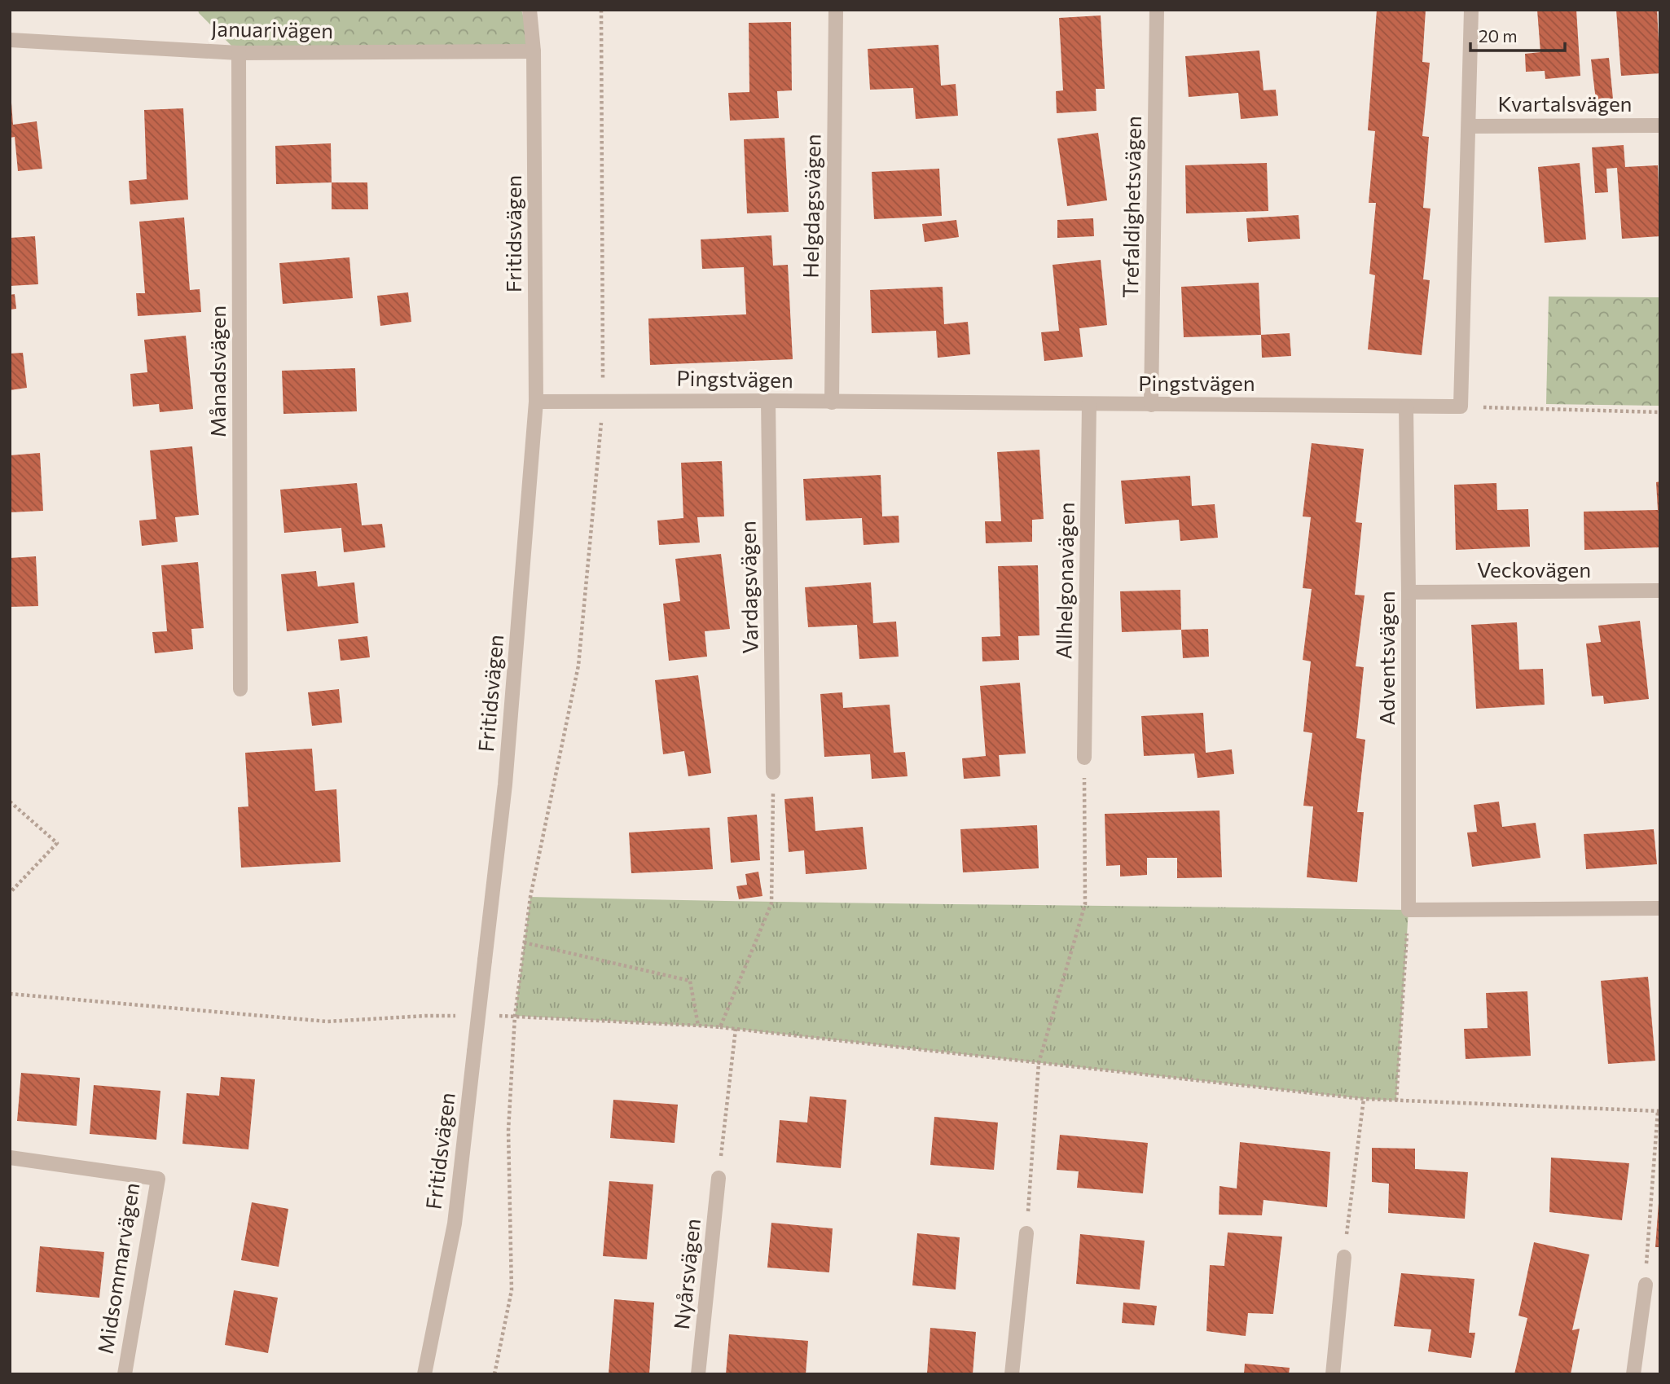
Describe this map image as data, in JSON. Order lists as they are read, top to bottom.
{
  "streets": {
    "street": [
      "Januarivägen",
      "Kvartalsvägen",
      "Helgdagsvägen",
      "Trefaldighetsvägen",
      "Fritidsvägen",
      "Månadsvägen",
      "Pingstvägen",
      "Veckovägen",
      "Allhelgonavägen",
      "Vardagsvägen",
      "Adventsvägen",
      "Midsommarvägen",
      "Nyårsvägen"
    ]
  },
  "crossings": [
    ["Januarivägen", "Fritidsvägen"],
    ["Januarivägen", "Månadsvägen"],
    ["Helgdagsvägen", "Pingstvägen"],
    ["Trefaldighetsvägen", "Pingstvägen"],
    ["Fritidsvägen", "Pingstvägen"],
    ["Pingstvägen", "Allhelgonavägen"],
    ["Pingstvägen", "Vardagsvägen"],
    ["Pingstvägen", "Adventsvägen"],
    ["Veckovägen", "Adventsvägen"]
  ],
  "scale_bar": "20 m"
}
